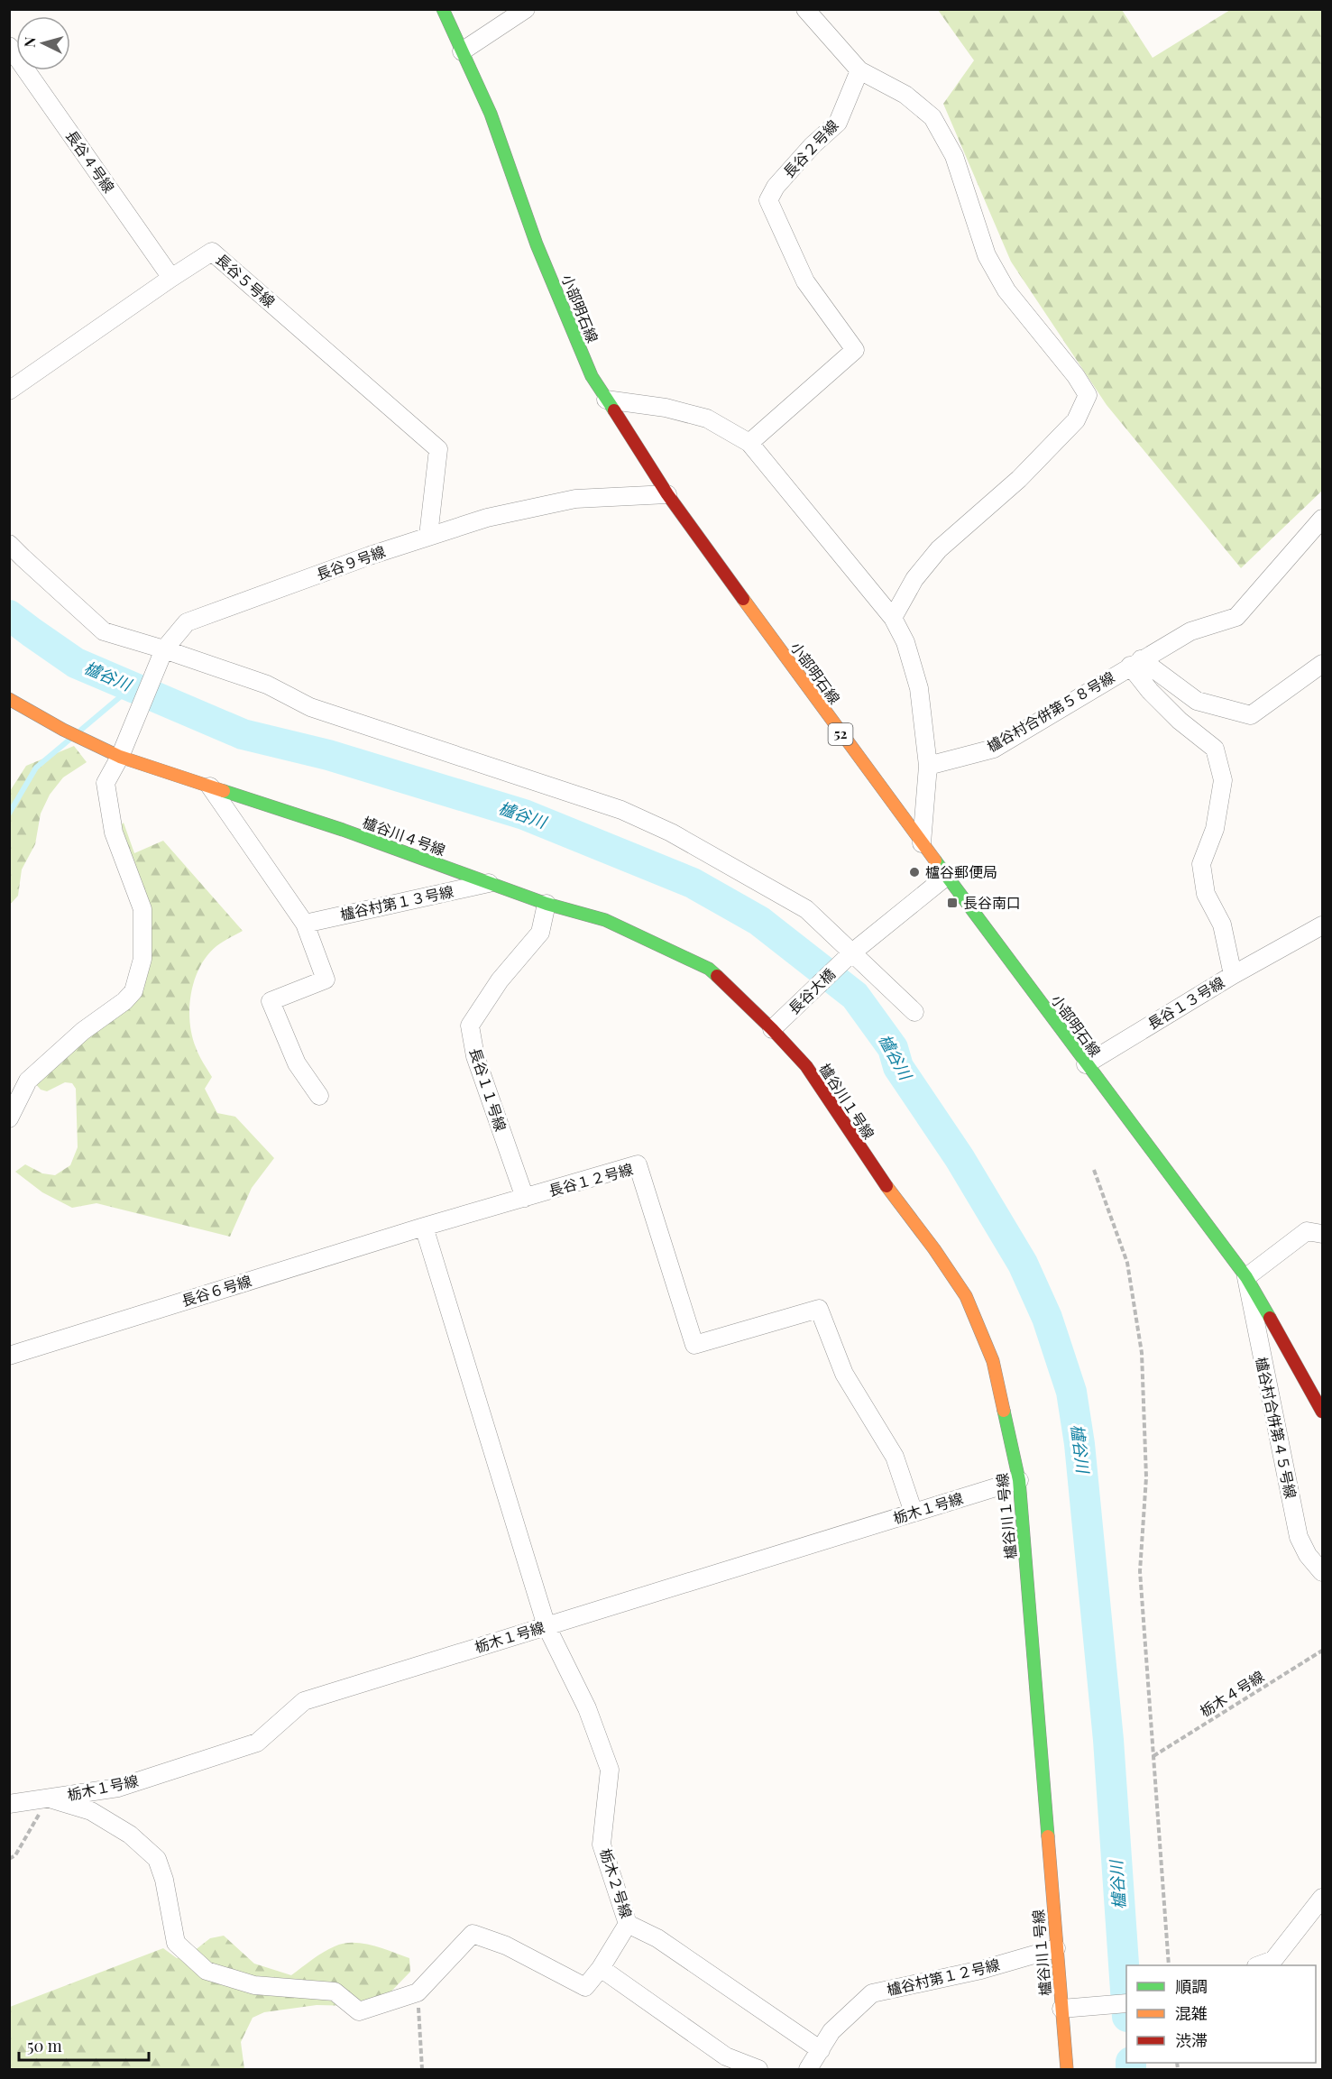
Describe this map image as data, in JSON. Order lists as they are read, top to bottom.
{
  "streets": {
    "street": [
      "長谷２号線",
      "長谷４号線",
      "長谷５号線",
      "小部明石線",
      "長谷９号線",
      "櫨谷村合併第５８号線",
      "52",
      "櫨谷川４号線",
      "櫨谷村第１３号線",
      "長谷大橋",
      "長谷１３号線",
      "長谷１１号線",
      "櫨谷川１号線",
      "長谷１２号線",
      "長谷６号線",
      "櫨谷村合併第４５号線",
      "栃木１号線",
      "栃木２号線",
      "櫨谷村第１２号線"
    ],
    "path": ["栃木４号線"]
  },
  "crossings": [
    ["長谷４号線", "長谷５号線"],
    ["長谷５号線", "長谷９号線"],
    ["小部明石線", "長谷９号線"],
    ["小部明石線", "長谷大橋"],
    ["小部明石線", "長谷１３号線"],
    ["小部明石線", "櫨谷村合併第４５号線"],
    ["長谷９号線", "櫨谷川４号線"],
    ["櫨谷村合併第５８号線", "長谷１３号線"],
    ["櫨谷川４号線", "櫨谷村第１３号線"],
    ["櫨谷川４号線", "長谷大橋"],
    ["櫨谷川４号線", "長谷１１号線"],
    ["櫨谷川４号線", "櫨谷川１号線"],
    ["長谷大橋", "櫨谷川１号線"],
    ["長谷１１号線", "長谷１２号線"],
    ["櫨谷川１号線", "栃木１号線"],
    ["櫨谷川１号線", "櫨谷村第１２号線"],
    ["長谷１２号線", "長谷６号線"],
    ["長谷１２号線", "栃木１号線"],
    ["栃木１号線", "栃木２号線"],
    ["栃木２号線", "櫨谷村第１２号線"]
  ],
  "water": ["櫨谷川"],
  "places": {
    "other": ["櫨谷郵便局"],
    "transit": ["長谷南口"]
  },
  "legend": ["順調", "混雑", "渋滞"],
  "scale_bar": "50 m",
  "north": "left"
}
